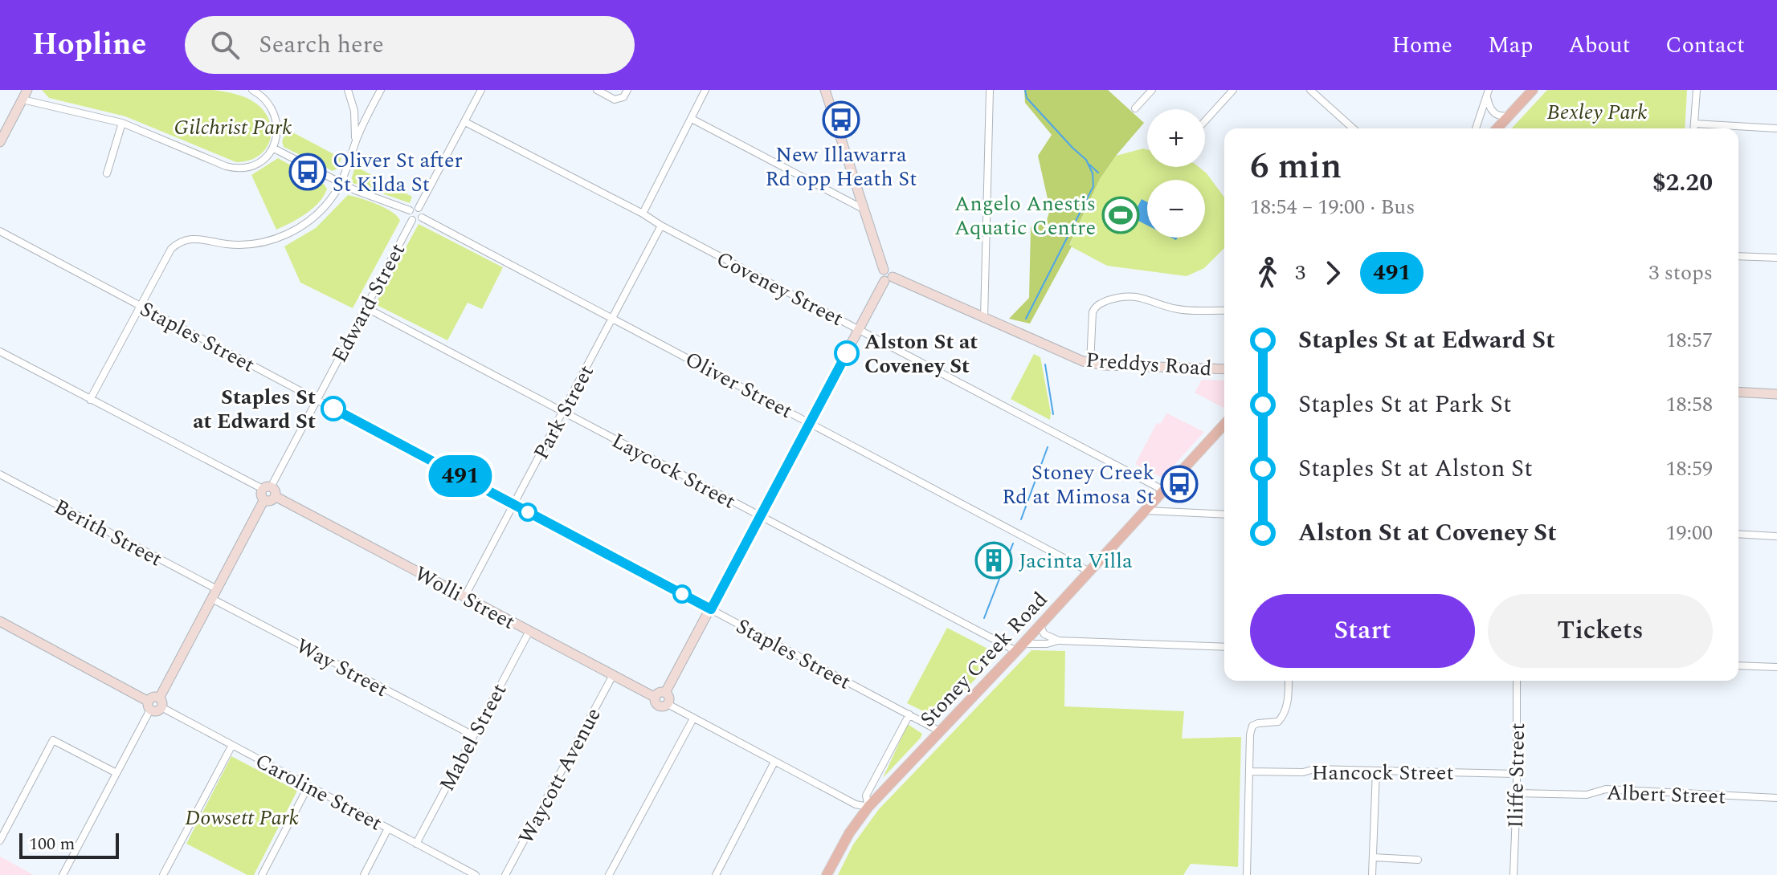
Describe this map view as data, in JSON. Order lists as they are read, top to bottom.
{
  "streets": {
    "main road": ["Stoney Creek Road"],
    "street": [
      "Coveney Street",
      "Edward Street",
      "Staples Street",
      "Preddys Road",
      "Oliver Street",
      "Park Street",
      "Laycock Street",
      "Berith Street",
      "Wolli Street",
      "Way Street",
      "Mabel Street",
      "Hancock Street",
      "Waycott Avenue",
      "Iliffe Street",
      "Caroline Street",
      "Albert Street"
    ]
  },
  "crossings": [
    ["Coveney Street", "Park Street"],
    ["Coveney Street", "Stoney Creek Road"],
    ["Edward Street", "Staples Street"],
    ["Edward Street", "Oliver Street"],
    ["Edward Street", "Laycock Street"],
    ["Edward Street", "Berith Street"],
    ["Edward Street", "Wolli Street"],
    ["Edward Street", "Way Street"],
    ["Edward Street", "Caroline Street"],
    ["Staples Street", "Park Street"],
    ["Staples Street", "Stoney Creek Road"],
    ["Oliver Street", "Park Street"],
    ["Oliver Street", "Stoney Creek Road"],
    ["Park Street", "Laycock Street"],
    ["Park Street", "Wolli Street"],
    ["Laycock Street", "Stoney Creek Road"],
    ["Wolli Street", "Mabel Street"],
    ["Wolli Street", "Waycott Avenue"],
    ["Way Street", "Mabel Street"],
    ["Mabel Street", "Caroline Street"],
    ["Hancock Street", "Iliffe Street"],
    ["Iliffe Street", "Albert Street"]
  ],
  "parks": ["Bexley Park", "Gilchrist Park", "Dowsett Park"],
  "places": {
    "bus stop": ["New Illawarra Rd opp Heath St", "Oliver St after St Kilda St", "Stoney Creek Rd at Mimosa St"],
    "sports": ["Angelo Anestis Aquatic Centre"],
    "other": ["Alston St at Coveney St", "Staples St at Edward St"],
    "building": ["Jacinta Villa"]
  },
  "lines": ["bus line 491"],
  "scale_bar": "100 m",
  "page": {
    "header": "Hopline",
    "search": "Search here",
    "nav": [
      "Home",
      "Map",
      "About",
      "Contact"
    ],
    "on_map": "491",
    "map_buttons": ["+", "−"],
    "heading": ["6 min", "18:54 – 19:00 · Bus", "$2.20"],
    "legs": ["3", "491", "3 stops"],
    "list": [
      {
        "name": "Staples St at Edward St",
        "value": "18:57"
      },
      {
        "name": "Staples St at Park St",
        "value": "18:58"
      },
      {
        "name": "Staples St at Alston St",
        "value": "18:59"
      },
      {
        "name": "Alston St at Coveney St",
        "value": "19:00"
      }
    ],
    "buttons": ["Start", "Tickets"],
    "scale": "100 m"
  }
}
